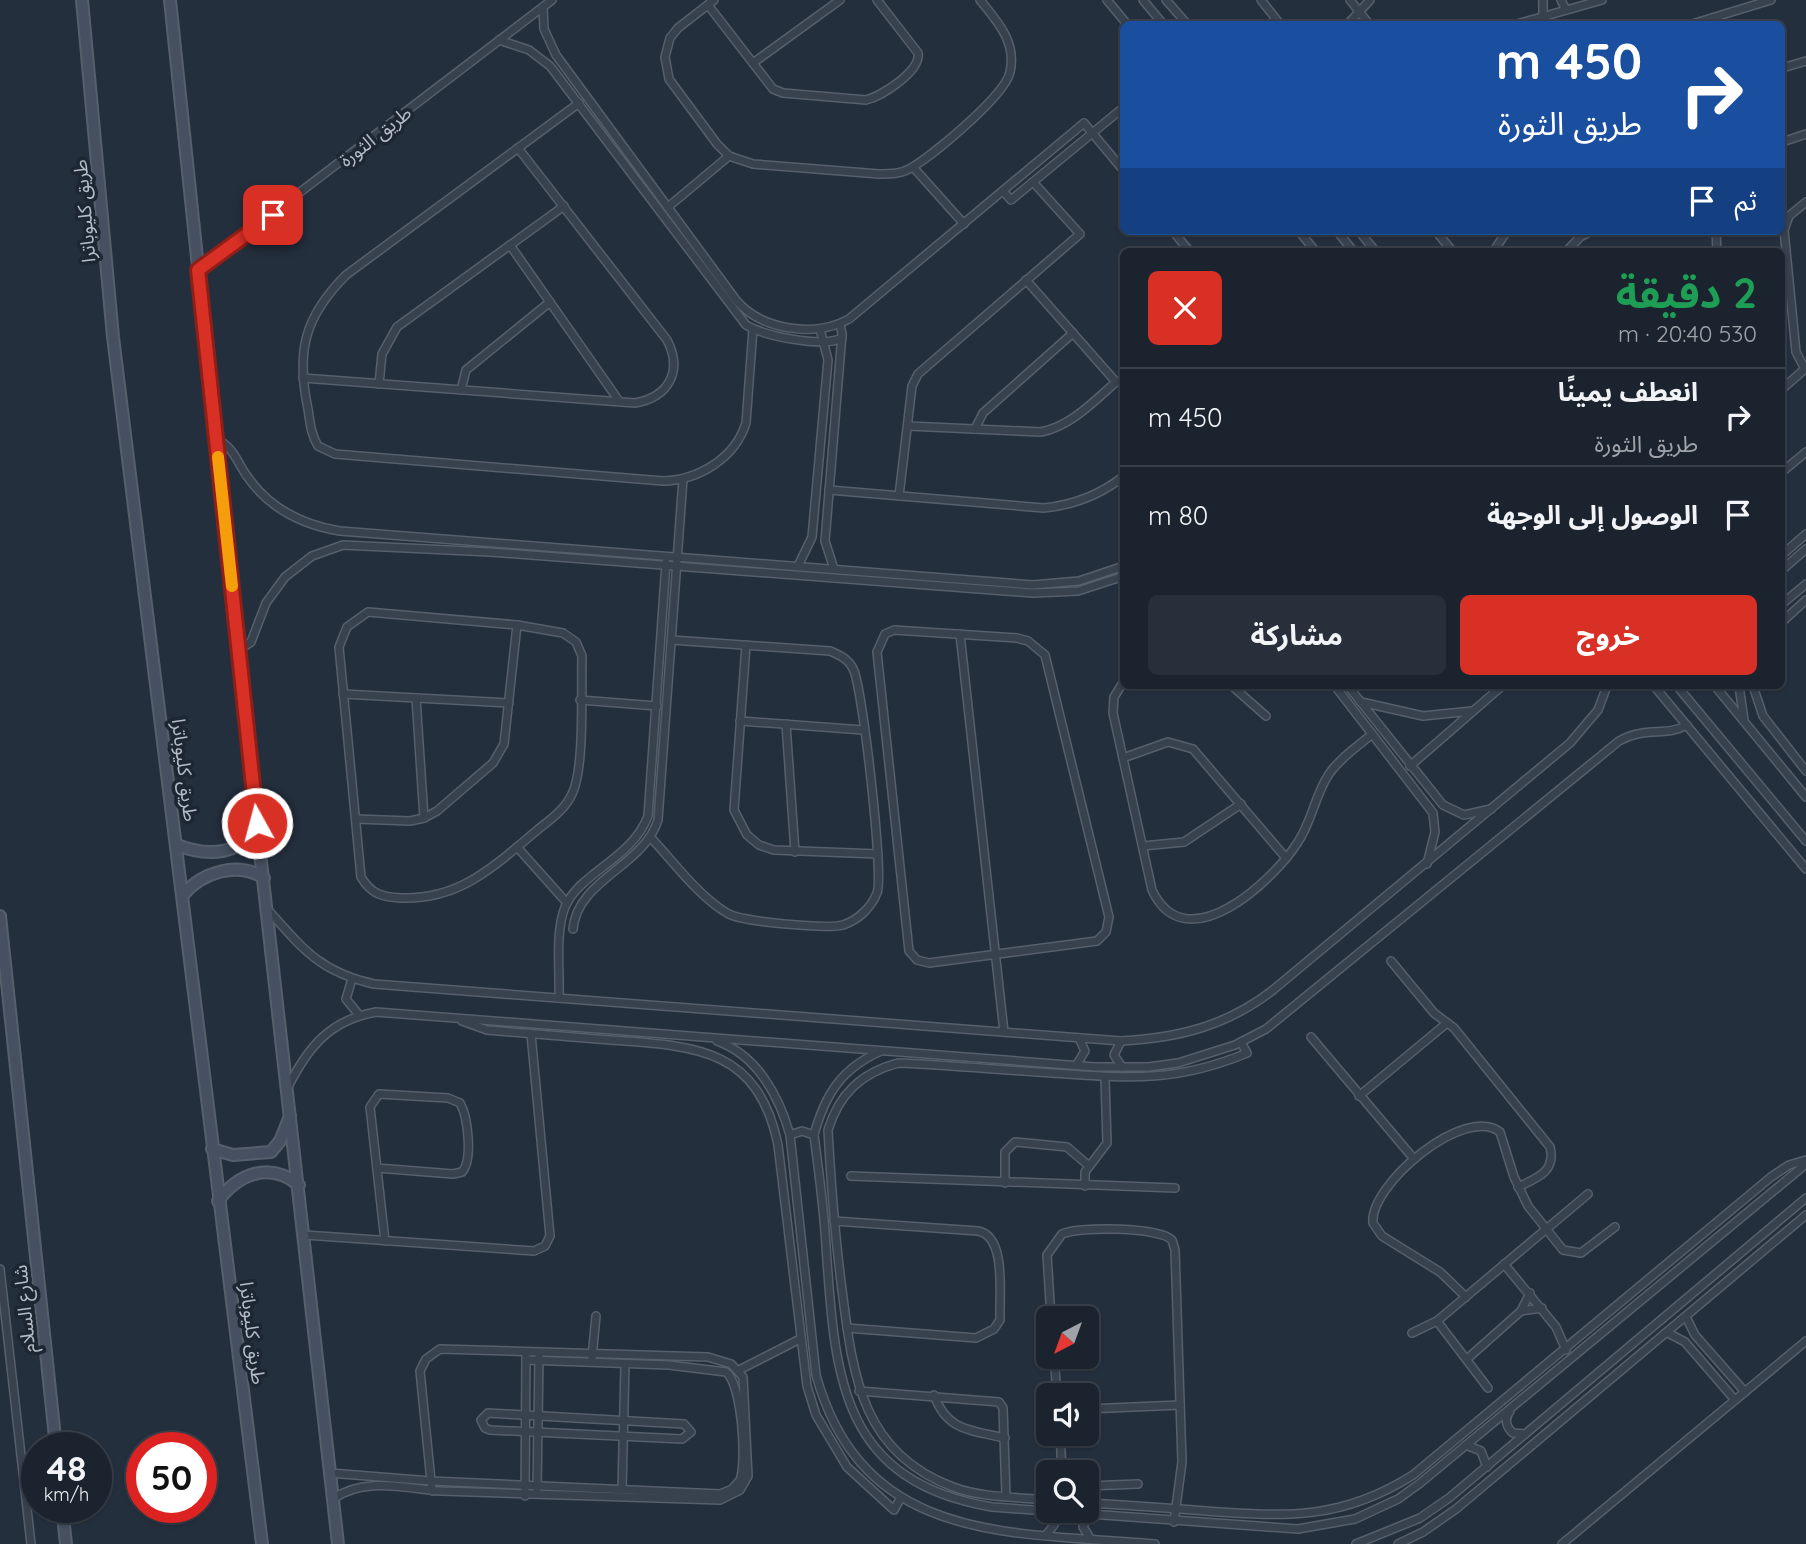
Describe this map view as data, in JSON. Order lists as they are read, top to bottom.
{
  "streets": {
    "main road": ["طريق كليوباترا", "شارع السلام"],
    "street": ["طريق الثورة"]
  },
  "north": "bottom left",
  "page": {
    "turn": ["450 m", "طريق الثورة"],
    "then": "ثم",
    "heading": ["2 دقيقة", "530 m · 20:40"],
    "list": [
      {
        "name": "انعطف يمينًا",
        "note": "طريق الثورة",
        "value": "450 m"
      },
      {
        "name": "الوصول إلى الوجهة",
        "value": "80 m"
      }
    ],
    "buttons": ["خروج", "مشاركة"],
    "speed": "48 km/h",
    "limit": "50"
  }
}
